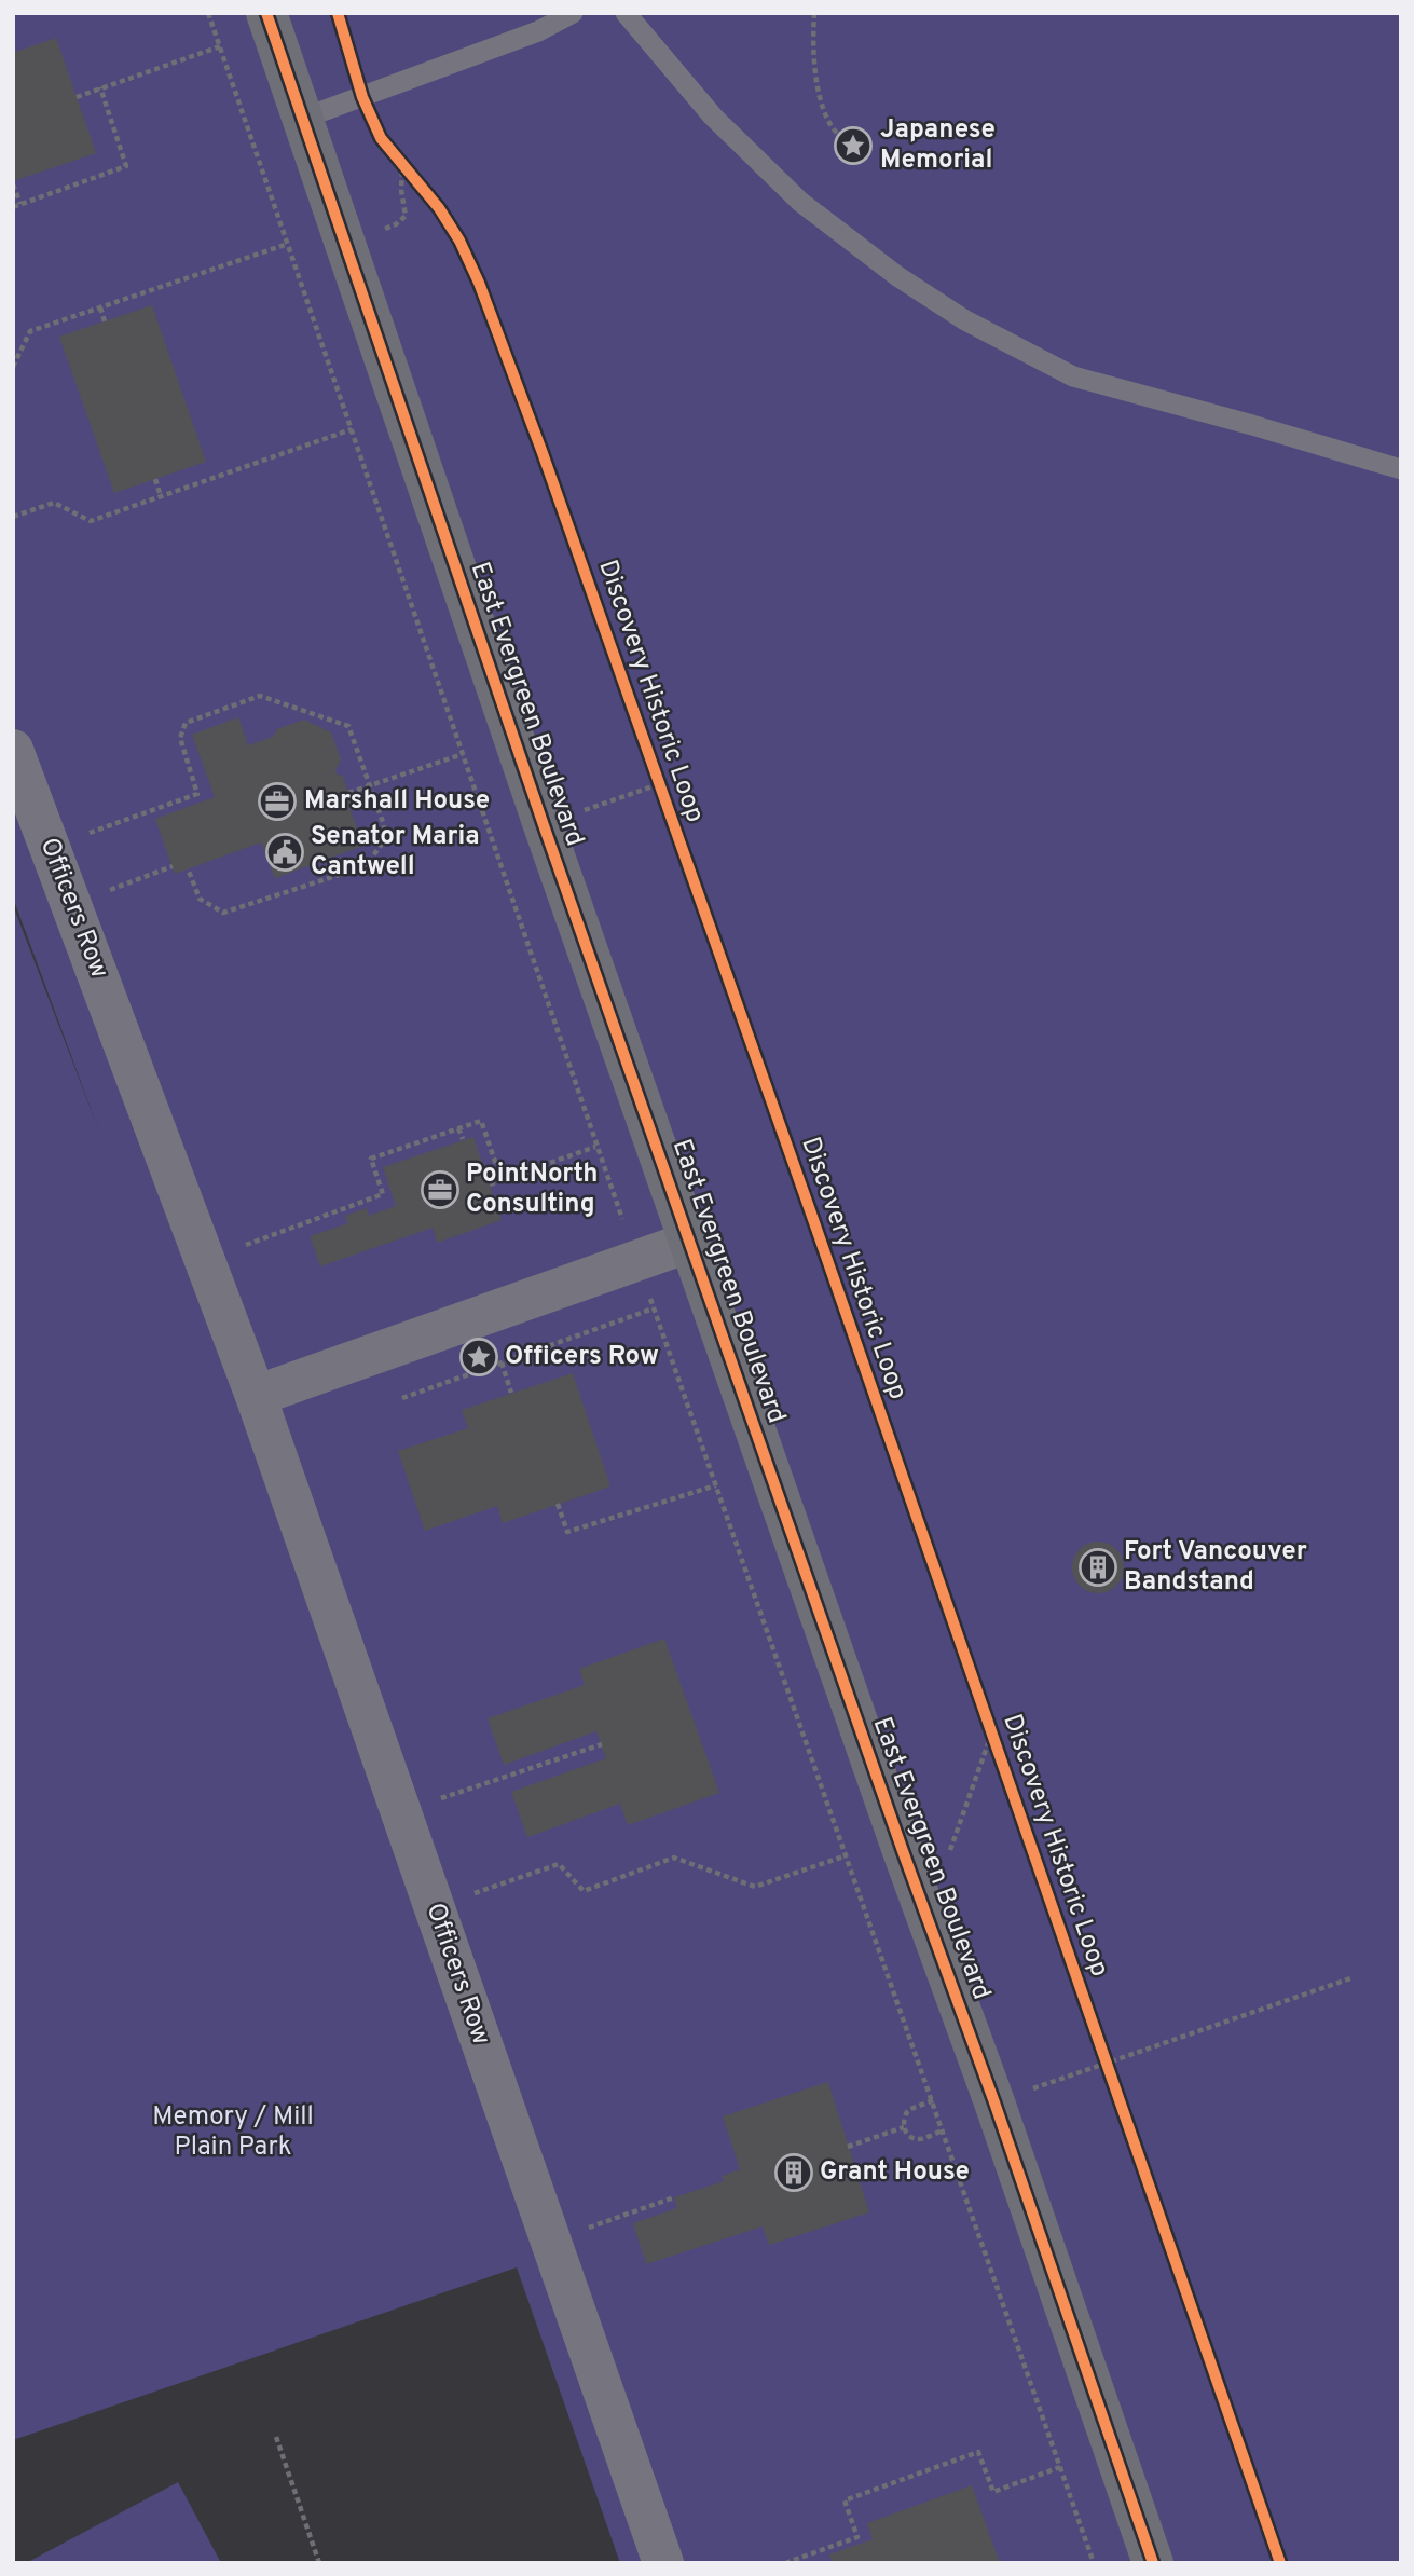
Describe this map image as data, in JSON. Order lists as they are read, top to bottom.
{
  "streets": {
    "street": ["East Evergreen Boulevard", "Officers Row"],
    "cycle path": ["Discovery Historic Loop"]
  },
  "parks": ["Memory / Mill Plain Park"],
  "places": {
    "place": ["Japanese Memorial", "Officers Row"],
    "office": ["Marshall House", "PointNorth Consulting"],
    "public building": ["Senator Maria Cantwell"],
    "building": ["Fort Vancouver Bandstand", "Grant House"]
  }
}
